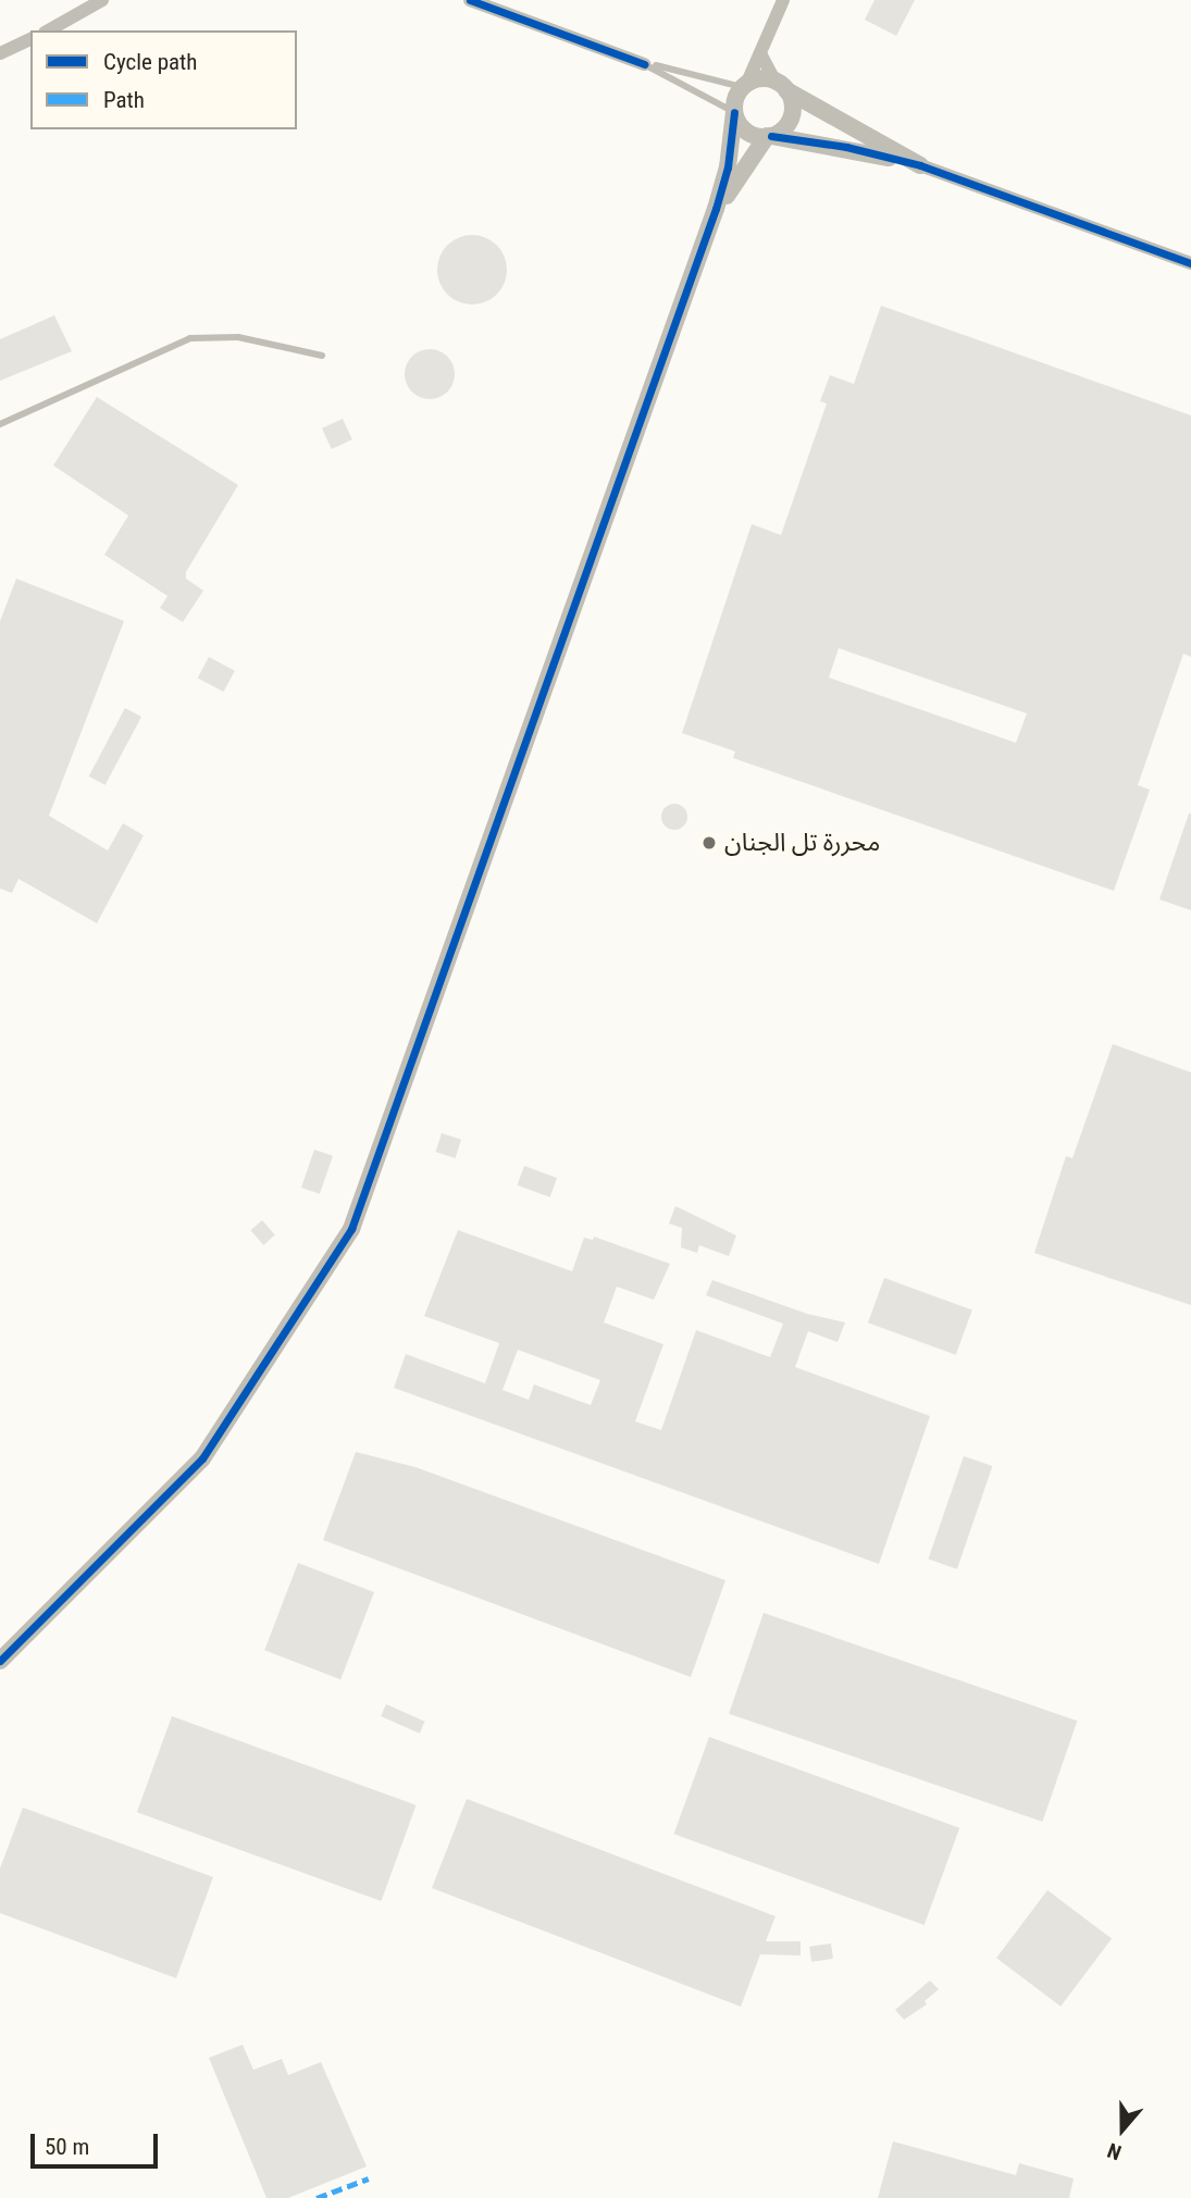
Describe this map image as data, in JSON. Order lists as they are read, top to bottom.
{
  "places": ["محررة تل الجنان"],
  "legend": ["Cycle path", "Path"],
  "scale_bar": "50 m",
  "north": "bottom"
}
